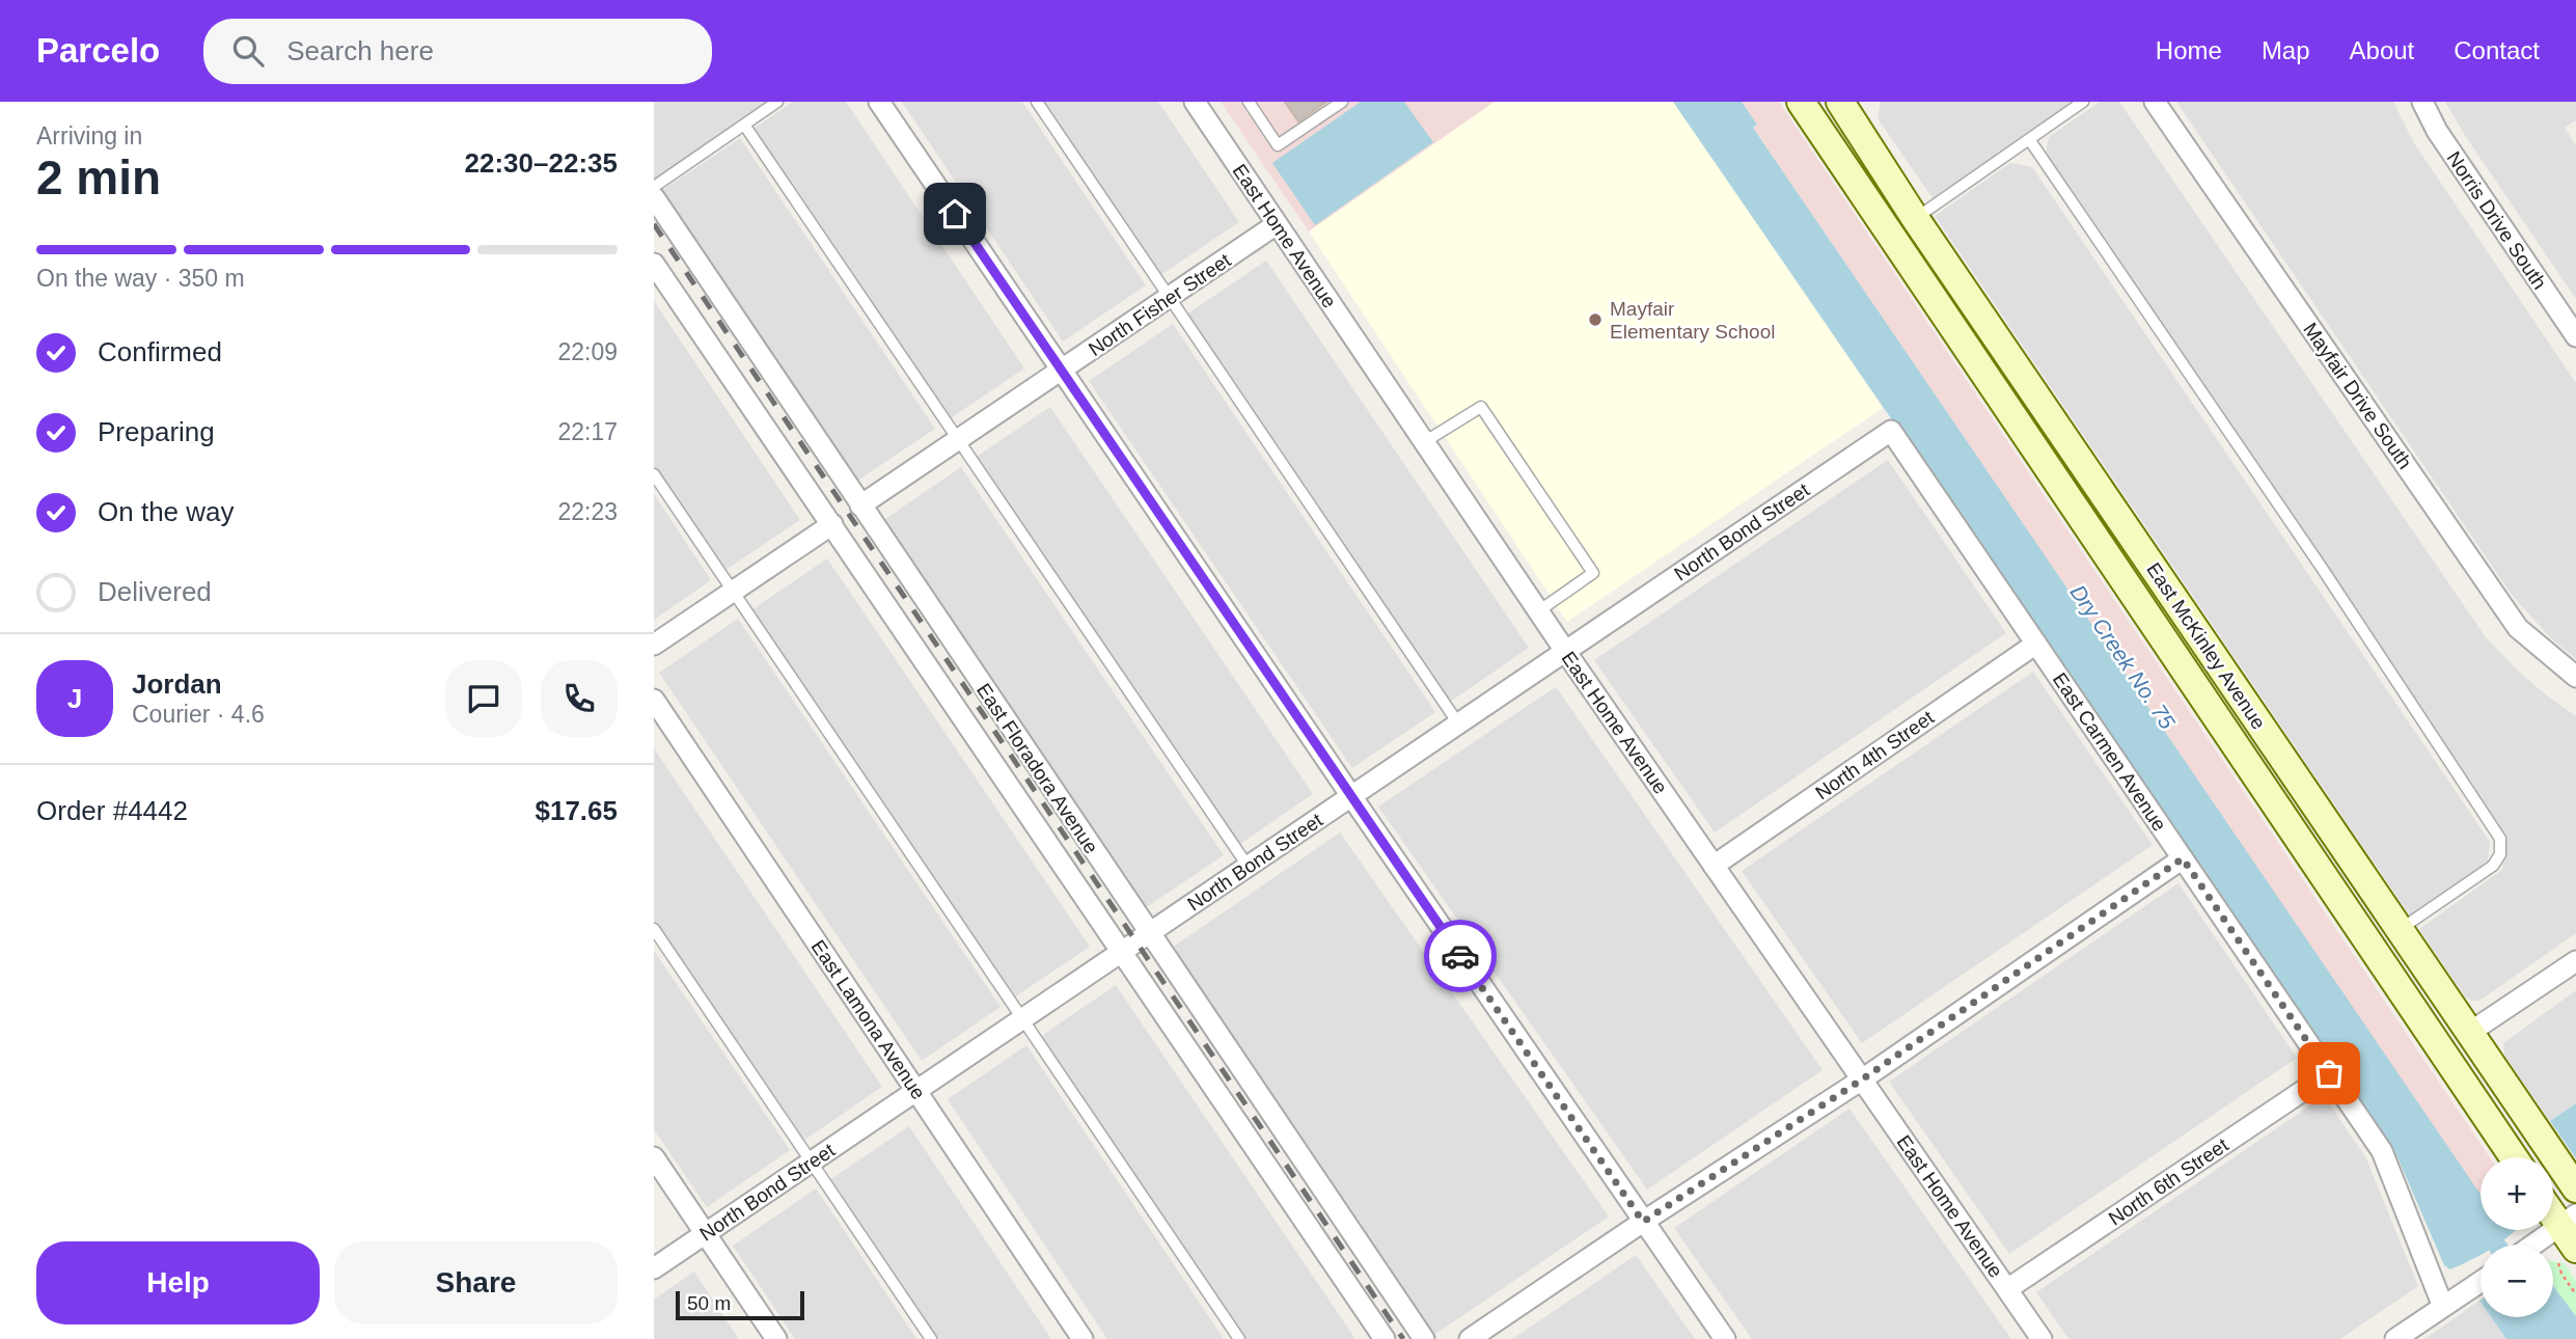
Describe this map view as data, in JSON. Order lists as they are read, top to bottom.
{
  "streets": {
    "main road": ["East McKinley Avenue"],
    "street": [
      "Norris Drive South",
      "East Home Avenue",
      "North Fisher Street",
      "Mayfair Drive South",
      "North Bond Street",
      "East Carmen Avenue",
      "North 4th Street",
      "East Floradora Avenue",
      "East Lamona Avenue",
      "North 6th Street"
    ]
  },
  "crossings": [
    ["East Home Avenue", "North Fisher Street"],
    ["East Home Avenue", "North Bond Street"],
    ["East Home Avenue", "North 4th Street"],
    ["East Home Avenue", "North 6th Street"],
    ["North Fisher Street", "East Floradora Avenue"],
    ["North Bond Street", "East Carmen Avenue"],
    ["North Bond Street", "East Floradora Avenue"],
    ["North Bond Street", "East Lamona Avenue"],
    ["East Carmen Avenue", "North 4th Street"],
    ["East Carmen Avenue", "North 6th Street"]
  ],
  "water": ["Dry Creek No. 75"],
  "places": ["Mayfair Elementary School"],
  "scale_bar": "50 m",
  "page": {
    "header": "Parcelo",
    "search": "Search here",
    "nav": [
      "Home",
      "Map",
      "About",
      "Contact"
    ],
    "heading": ["2 min", "Arriving in", "22:30–22:35"],
    "panel": [
      "Jordan",
      "Courier · 4.6",
      "Order #4442",
      "$17.65"
    ],
    "bar": "On the way · 350 m",
    "list": [
      ["Confirmed", "22:09"],
      ["Preparing", "22:17"],
      ["On the way", "22:23"],
      "Delivered"
    ],
    "round": "J",
    "map_buttons": ["+", "−"],
    "buttons": ["Help", "Share"],
    "scale": "50 m"
  }
}
